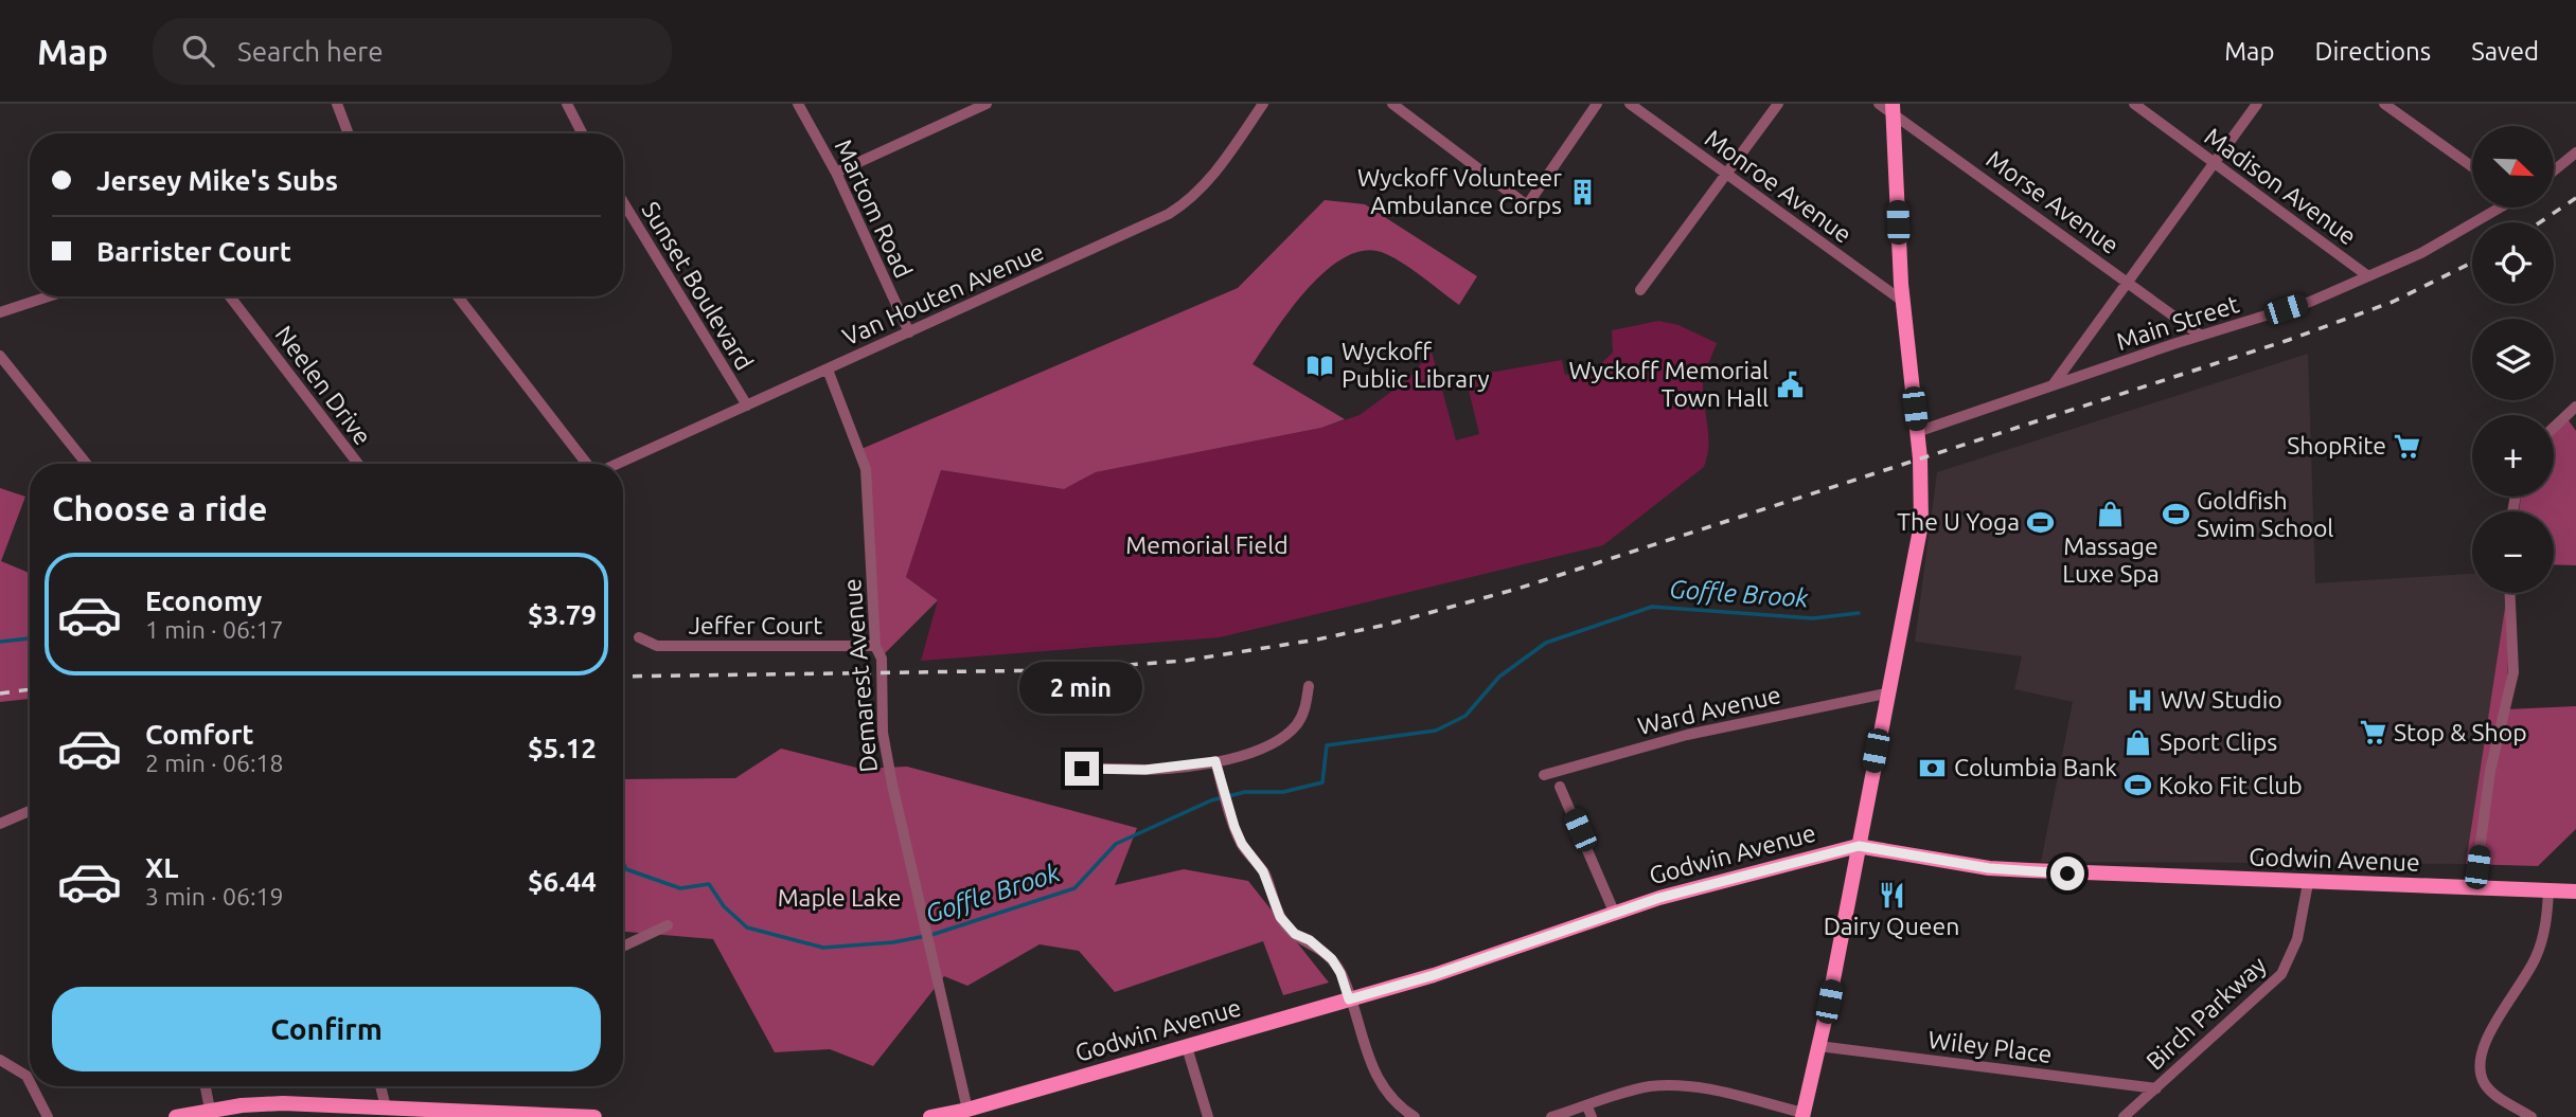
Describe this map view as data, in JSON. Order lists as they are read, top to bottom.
{
  "streets": {
    "main road": ["Godwin Avenue"],
    "street": [
      "Monroe Avenue",
      "Madison Avenue",
      "Morse Avenue",
      "Martom Road",
      "Sunset Boulevard",
      "Van Houten Avenue",
      "Main Street",
      "Neelen Drive",
      "Jeffer Court",
      "Demarest Avenue",
      "Ward Avenue",
      "Birch Parkway",
      "Wiley Place"
    ]
  },
  "crossings": [
    ["Madison Avenue", "Main Street"],
    ["Morse Avenue", "Main Street"],
    ["Martom Road", "Van Houten Avenue"],
    ["Sunset Boulevard", "Van Houten Avenue"],
    ["Van Houten Avenue", "Demarest Avenue"],
    ["Jeffer Court", "Demarest Avenue"],
    ["Demarest Avenue", "Godwin Avenue"],
    ["Godwin Avenue", "Birch Parkway"],
    ["Birch Parkway", "Wiley Place"]
  ],
  "water": ["Goffle Brook"],
  "parks": ["Memorial Field", "Maple Lake"],
  "places": {
    "building": ["Wyckoff Volunteer Ambulance Corps"],
    "library": ["Wyckoff Public Library"],
    "public building": ["Wyckoff Memorial Town Hall"],
    "supermarket": ["ShopRite", "Stop & Shop"],
    "shop": ["Massage Luxe Spa", "Sport Clips"],
    "sports": ["Goldfish Swim School", "The U Yoga", "Koko Fit Club"],
    "hospital": ["WW Studio"],
    "bank": ["Columbia Bank"],
    "restaurant": ["Dairy Queen"]
  },
  "north": "bottom right",
  "page": {
    "header": "Map",
    "search": "Search here",
    "nav": ["Map", "Directions", "Saved"],
    "map_buttons": ["+", "−"],
    "banner": ["Jersey Mike's Subs", "Barrister Court"],
    "heading": "Choose a ride",
    "list": [
      {
        "name": "Economy",
        "note": "1 min · 06:17",
        "value": "$3.79"
      },
      {
        "name": "Comfort",
        "note": "2 min · 06:18",
        "value": "$5.12"
      },
      {
        "name": "XL",
        "note": "3 min · 06:19",
        "value": "$6.44"
      }
    ],
    "bubble": "2 min",
    "buttons": "Confirm"
  }
}
